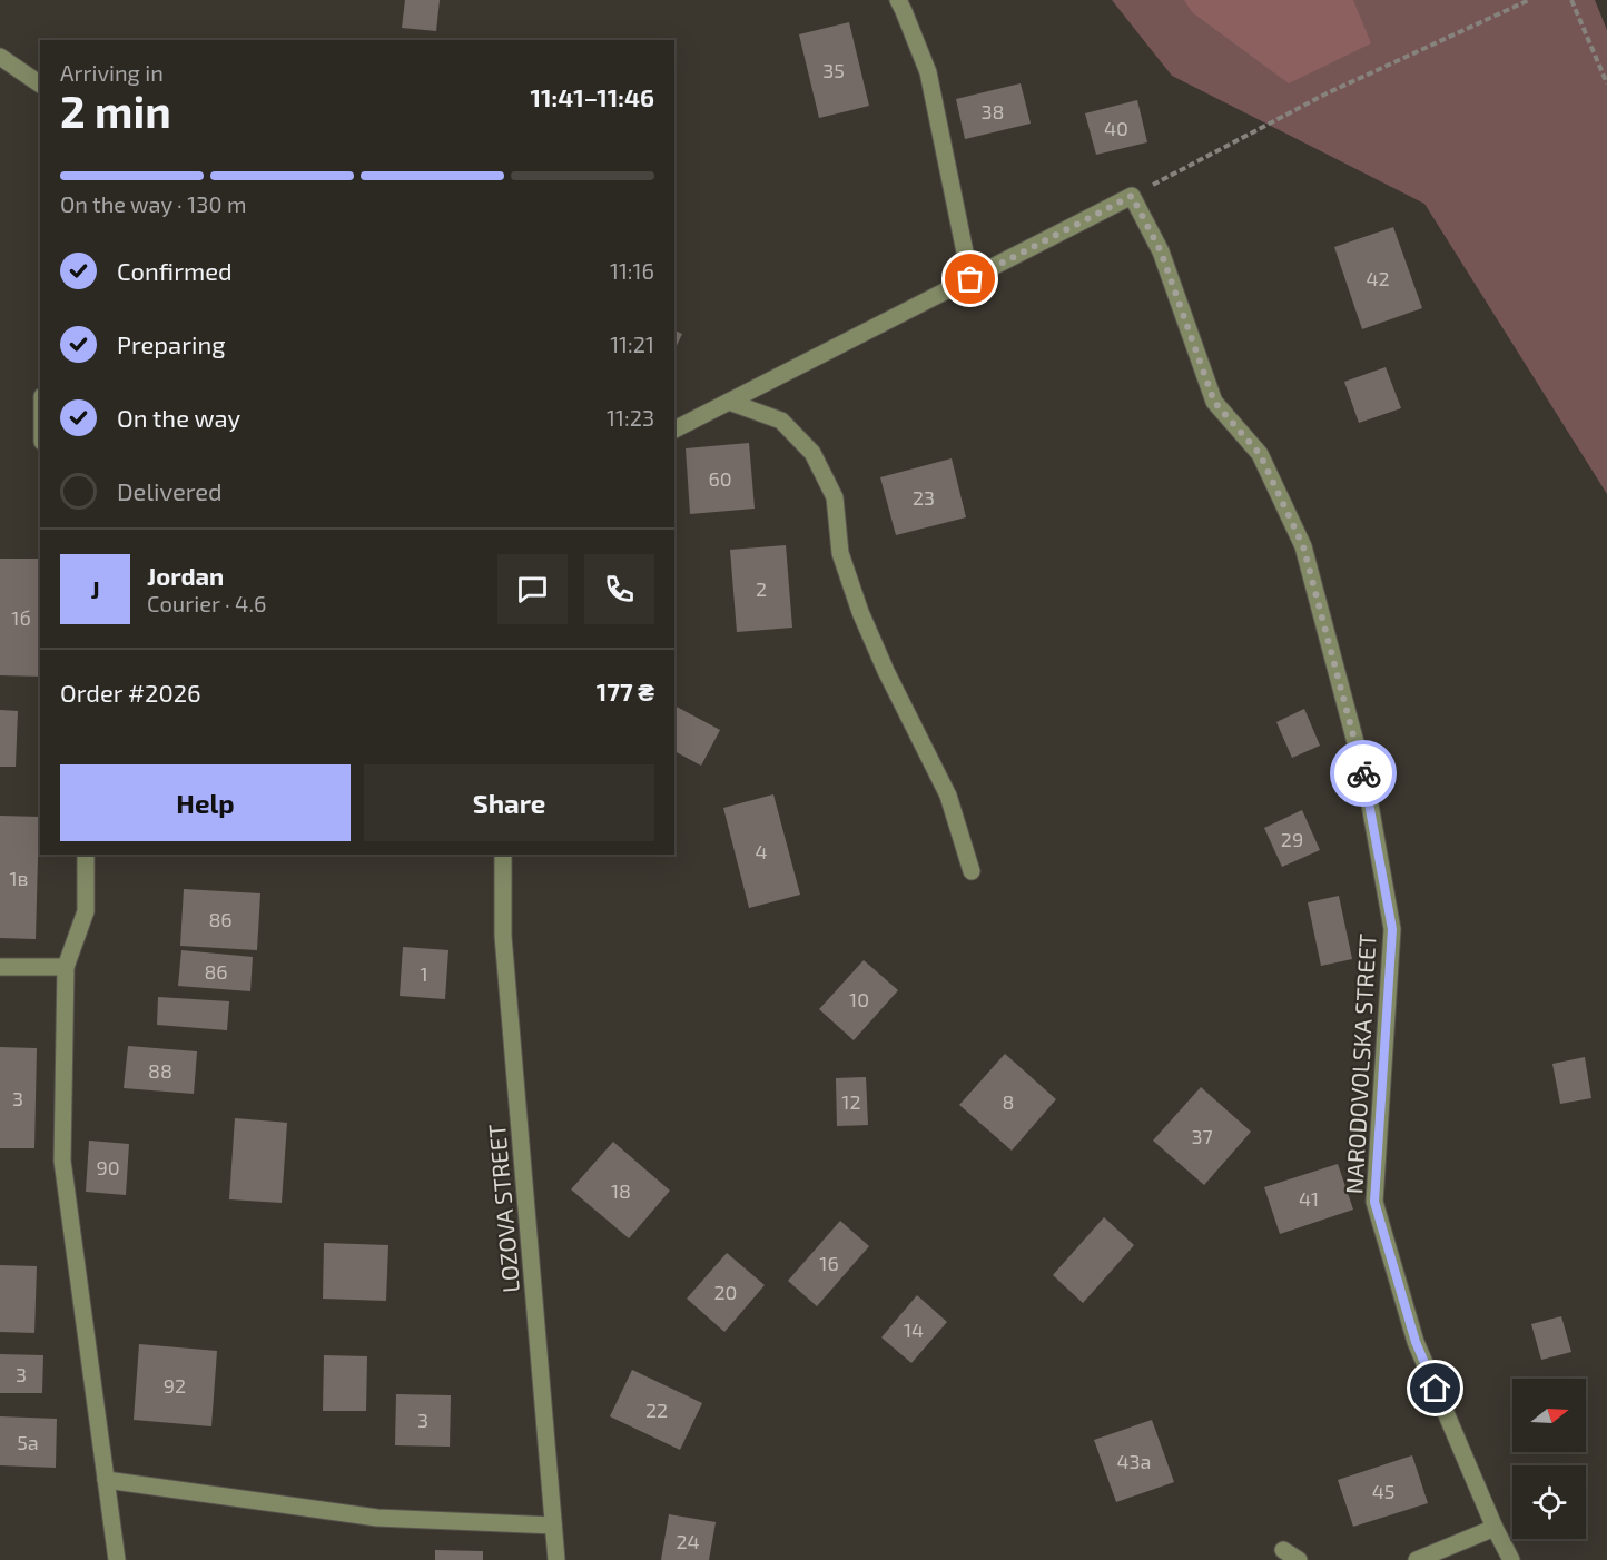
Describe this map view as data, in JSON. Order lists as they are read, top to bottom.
{
  "streets": {
    "street": ["NARODOVOLSKA STREET", "LOZOVA STREET"]
  },
  "house_numbers": [
    "35",
    "38",
    "40",
    "42",
    "60",
    "23",
    "2",
    "1б",
    "29",
    "4",
    "1в",
    "86",
    "86",
    "1",
    "10",
    "88",
    "3",
    "12",
    "8",
    "37",
    "90",
    "18",
    "41",
    "16",
    "20",
    "14",
    "3",
    "92",
    "22",
    "3",
    "5а",
    "43а",
    "45",
    "24"
  ],
  "north": "right",
  "page": {
    "heading": ["2 min", "Arriving in", "11:41–11:46"],
    "panel": [
      "Jordan",
      "Courier · 4.6",
      "Order #2026",
      "177 ₴"
    ],
    "bar": "On the way · 130 m",
    "list": [
      ["Confirmed", "11:16"],
      ["Preparing", "11:21"],
      ["On the way", "11:23"],
      "Delivered"
    ],
    "round": "J",
    "buttons": ["Help", "Share"]
  }
}
